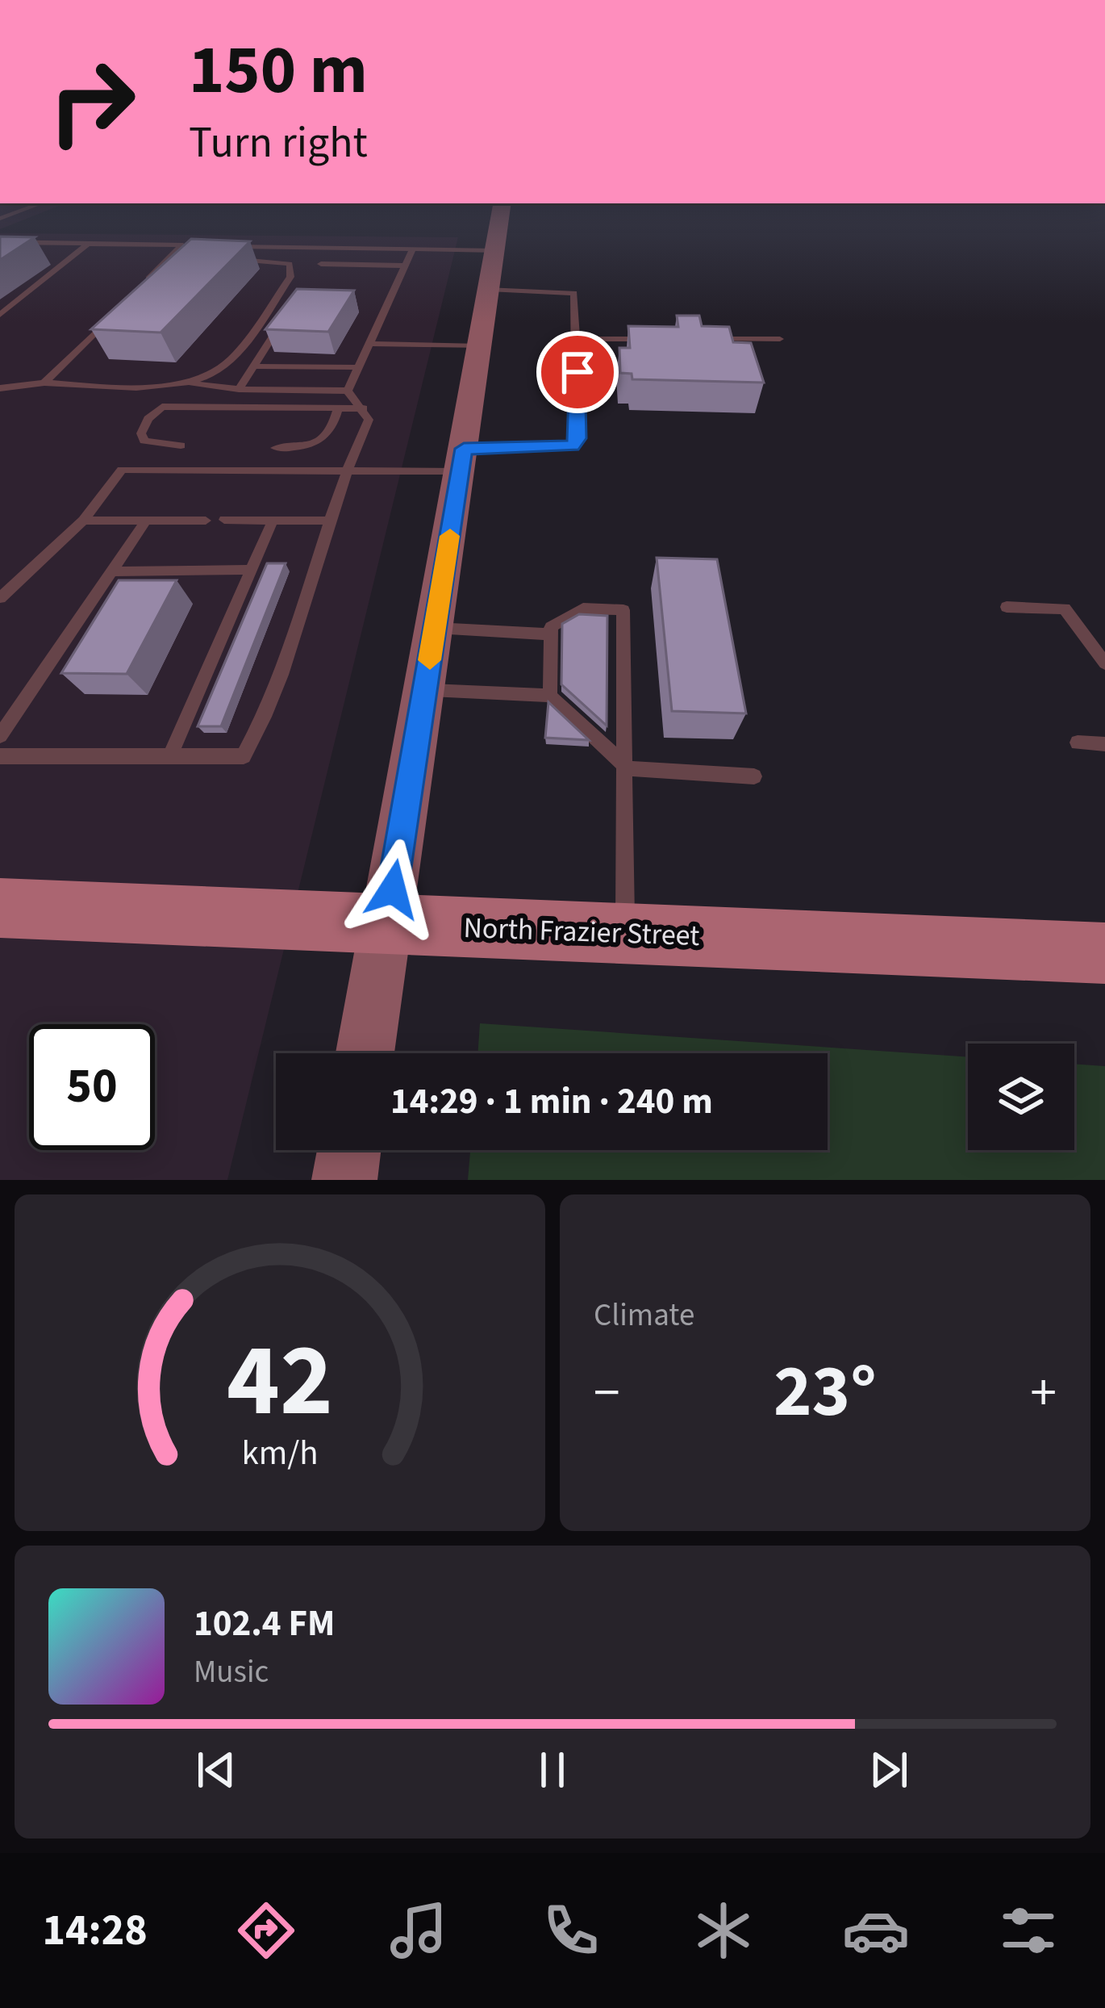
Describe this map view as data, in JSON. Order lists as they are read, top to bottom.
{
  "streets": {
    "main road": ["North Frazier Street"]
  },
  "page": {
    "turn": ["150 m", "Turn right"],
    "limit": "50",
    "trip": "14:29 · 1 min · 240 m",
    "tile": "Climate",
    "heat": ["−", "23°", "+"],
    "song": ["102.4 FM", "Music"],
    "tabs": "14:28",
    "gauge": ["42", "km/h"]
  }
}
